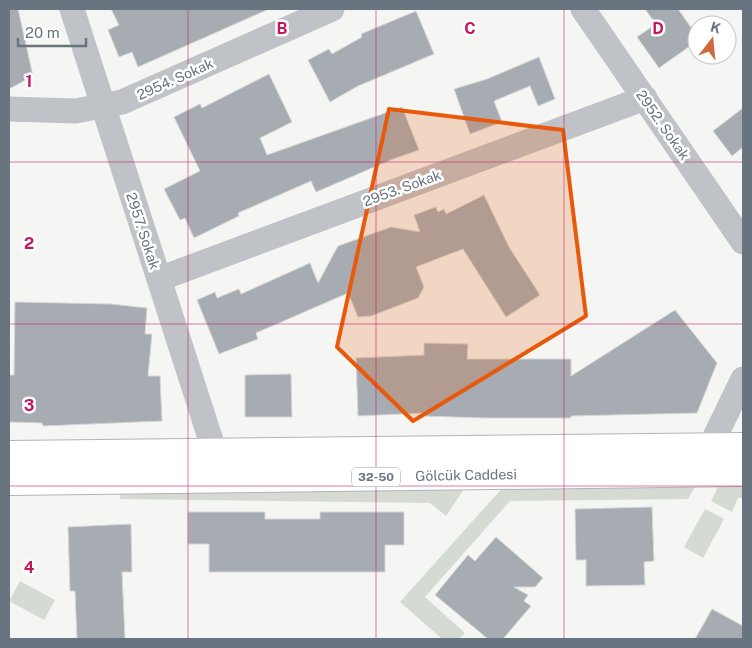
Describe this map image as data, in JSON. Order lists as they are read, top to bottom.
{
  "streets": {
    "main road": ["Gölcük Caddesi", "32-50"],
    "street": [
      "2954. Sokak",
      "2952. Sokak",
      "2953. Sokak",
      "2957. Sokak"
    ]
  },
  "crossings": [
    ["2954. Sokak", "2957. Sokak"],
    ["2952. Sokak", "2953. Sokak"],
    ["2953. Sokak", "2957. Sokak"],
    ["2957. Sokak", "Gölcük Caddesi"]
  ],
  "scale_bar": "20 m",
  "north": "top",
  "grid": {
    "columns": ["B", "C", "D"],
    "rows": [
      "1",
      "2",
      "3",
      "4"
    ]
  }
}
